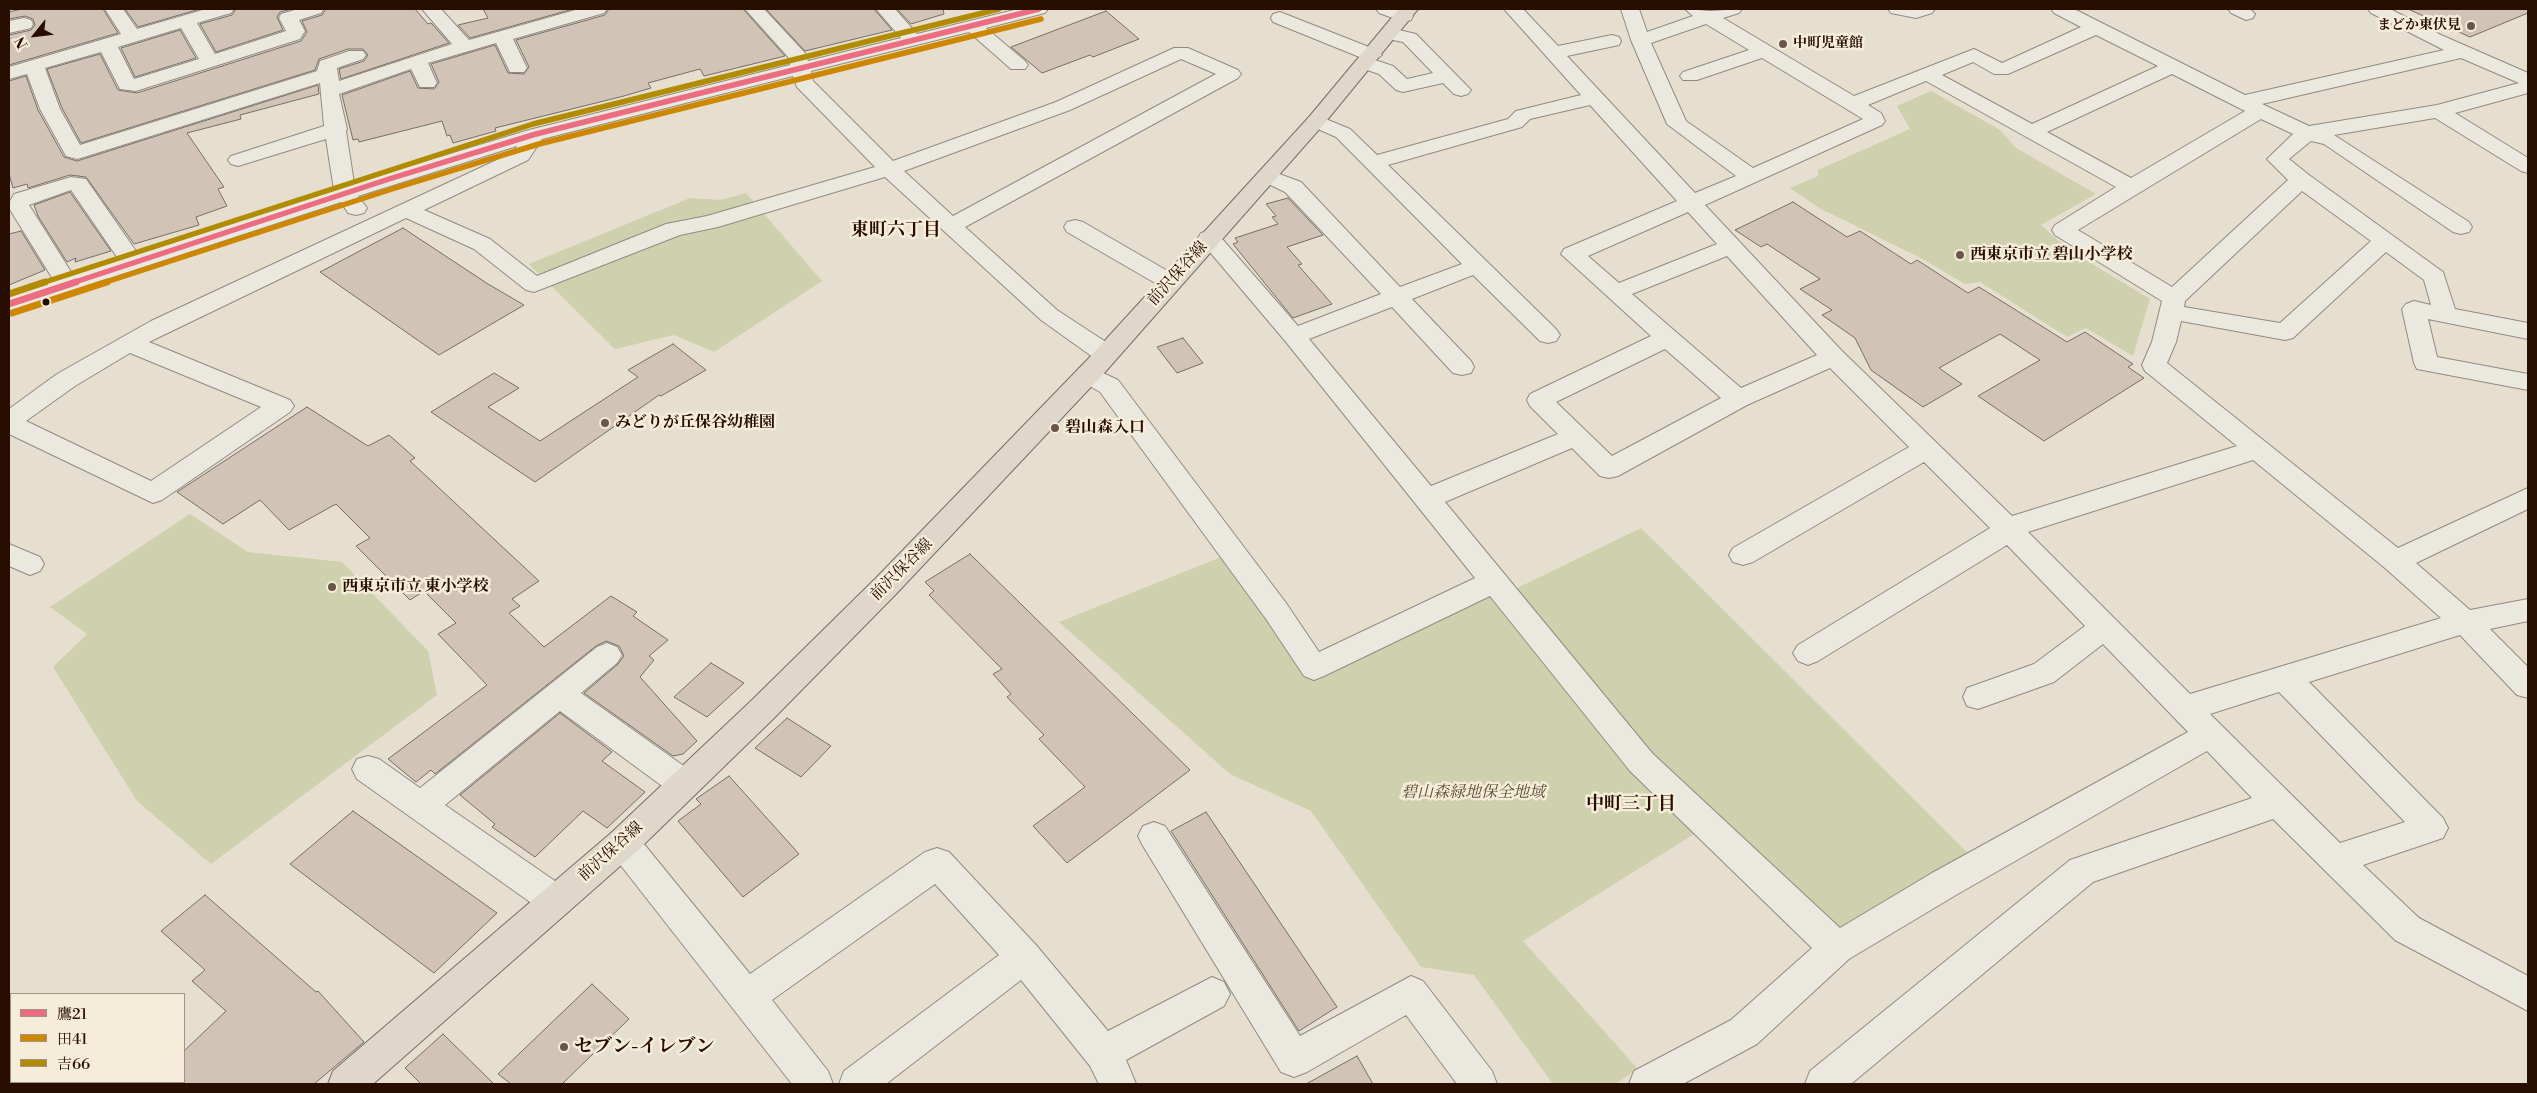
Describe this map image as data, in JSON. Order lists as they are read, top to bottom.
{
  "streets": {
    "main road": ["前沢保谷線"]
  },
  "districts": ["東町六丁目", "中町三丁目"],
  "parks": ["碧山森緑地保全地域"],
  "places": [
    "まどか東伏見",
    "中町児童館",
    "西東京市立 碧山小学校",
    "みどりが丘保谷幼稚園",
    "碧山森入口",
    "西東京市立 東小学校",
    "セブン-イレブン"
  ],
  "lines": ["transit line 鷹21", "transit line 吉66", "transit line 田41"],
  "legend": ["鷹21", "田41", "吉66"],
  "north": "bottom left"
}
